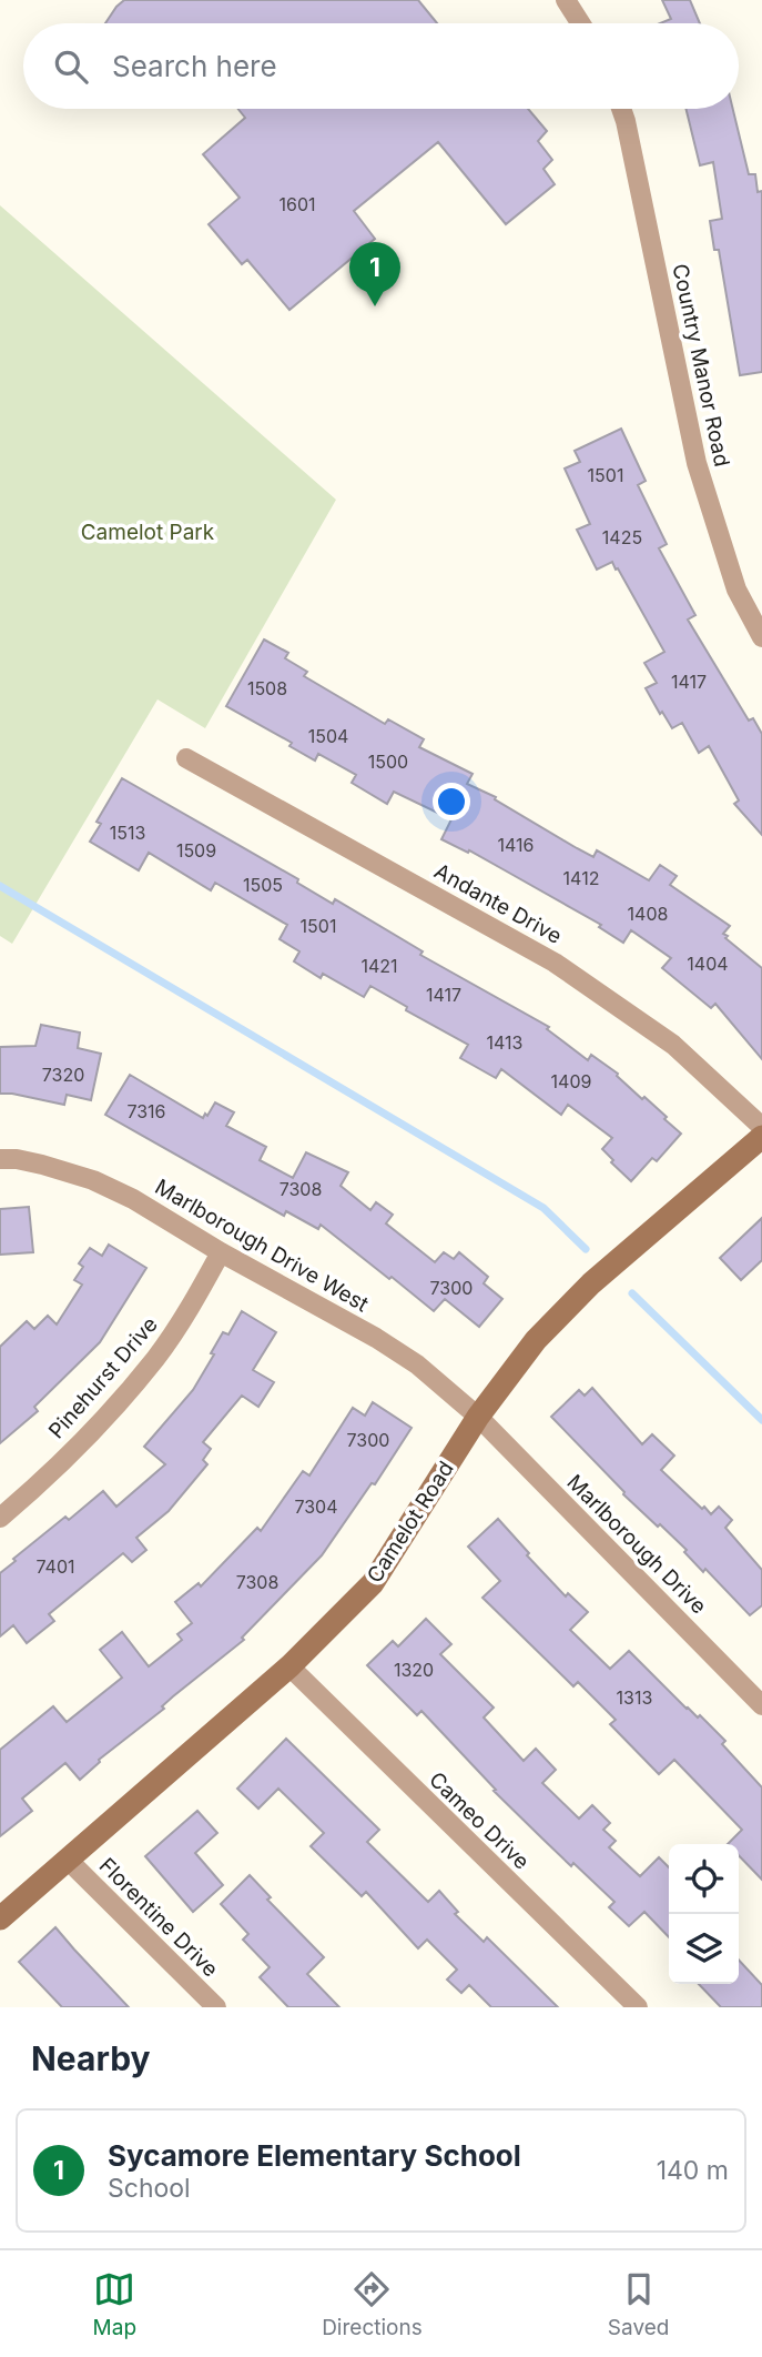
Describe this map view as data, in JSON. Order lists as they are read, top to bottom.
{
  "streets": {
    "street": [
      "Country Manor Road",
      "Andante Drive",
      "Marlborough Drive West",
      "Pinehurst Drive",
      "Camelot Road",
      "Marlborough Drive",
      "Cameo Drive",
      "Florentine Drive"
    ]
  },
  "crossings": [
    ["Marlborough Drive West", "Pinehurst Drive"],
    ["Marlborough Drive West", "Camelot Road"],
    ["Marlborough Drive West", "Marlborough Drive"],
    ["Camelot Road", "Marlborough Drive"],
    ["Camelot Road", "Cameo Drive"],
    ["Camelot Road", "Florentine Drive"]
  ],
  "parks": ["Camelot Park"],
  "house_numbers": [
    "1601",
    "1501",
    "1425",
    "1417",
    "1508",
    "1504",
    "1500",
    "1513",
    "1416",
    "1509",
    "1412",
    "1505",
    "1408",
    "1501",
    "1404",
    "1421",
    "1417",
    "1413",
    "7320",
    "1409",
    "7316",
    "7308",
    "7300",
    "7300",
    "7304",
    "7401",
    "7308",
    "1320",
    "1313"
  ],
  "page": {
    "search": "Search here",
    "pins": "1",
    "heading": "Nearby",
    "list": [
      {
        "mark": "1",
        "name": "Sycamore Elementary School",
        "note": "School",
        "value": "140 m"
      }
    ],
    "nav": ["Map", "Directions", "Saved"]
  }
}
